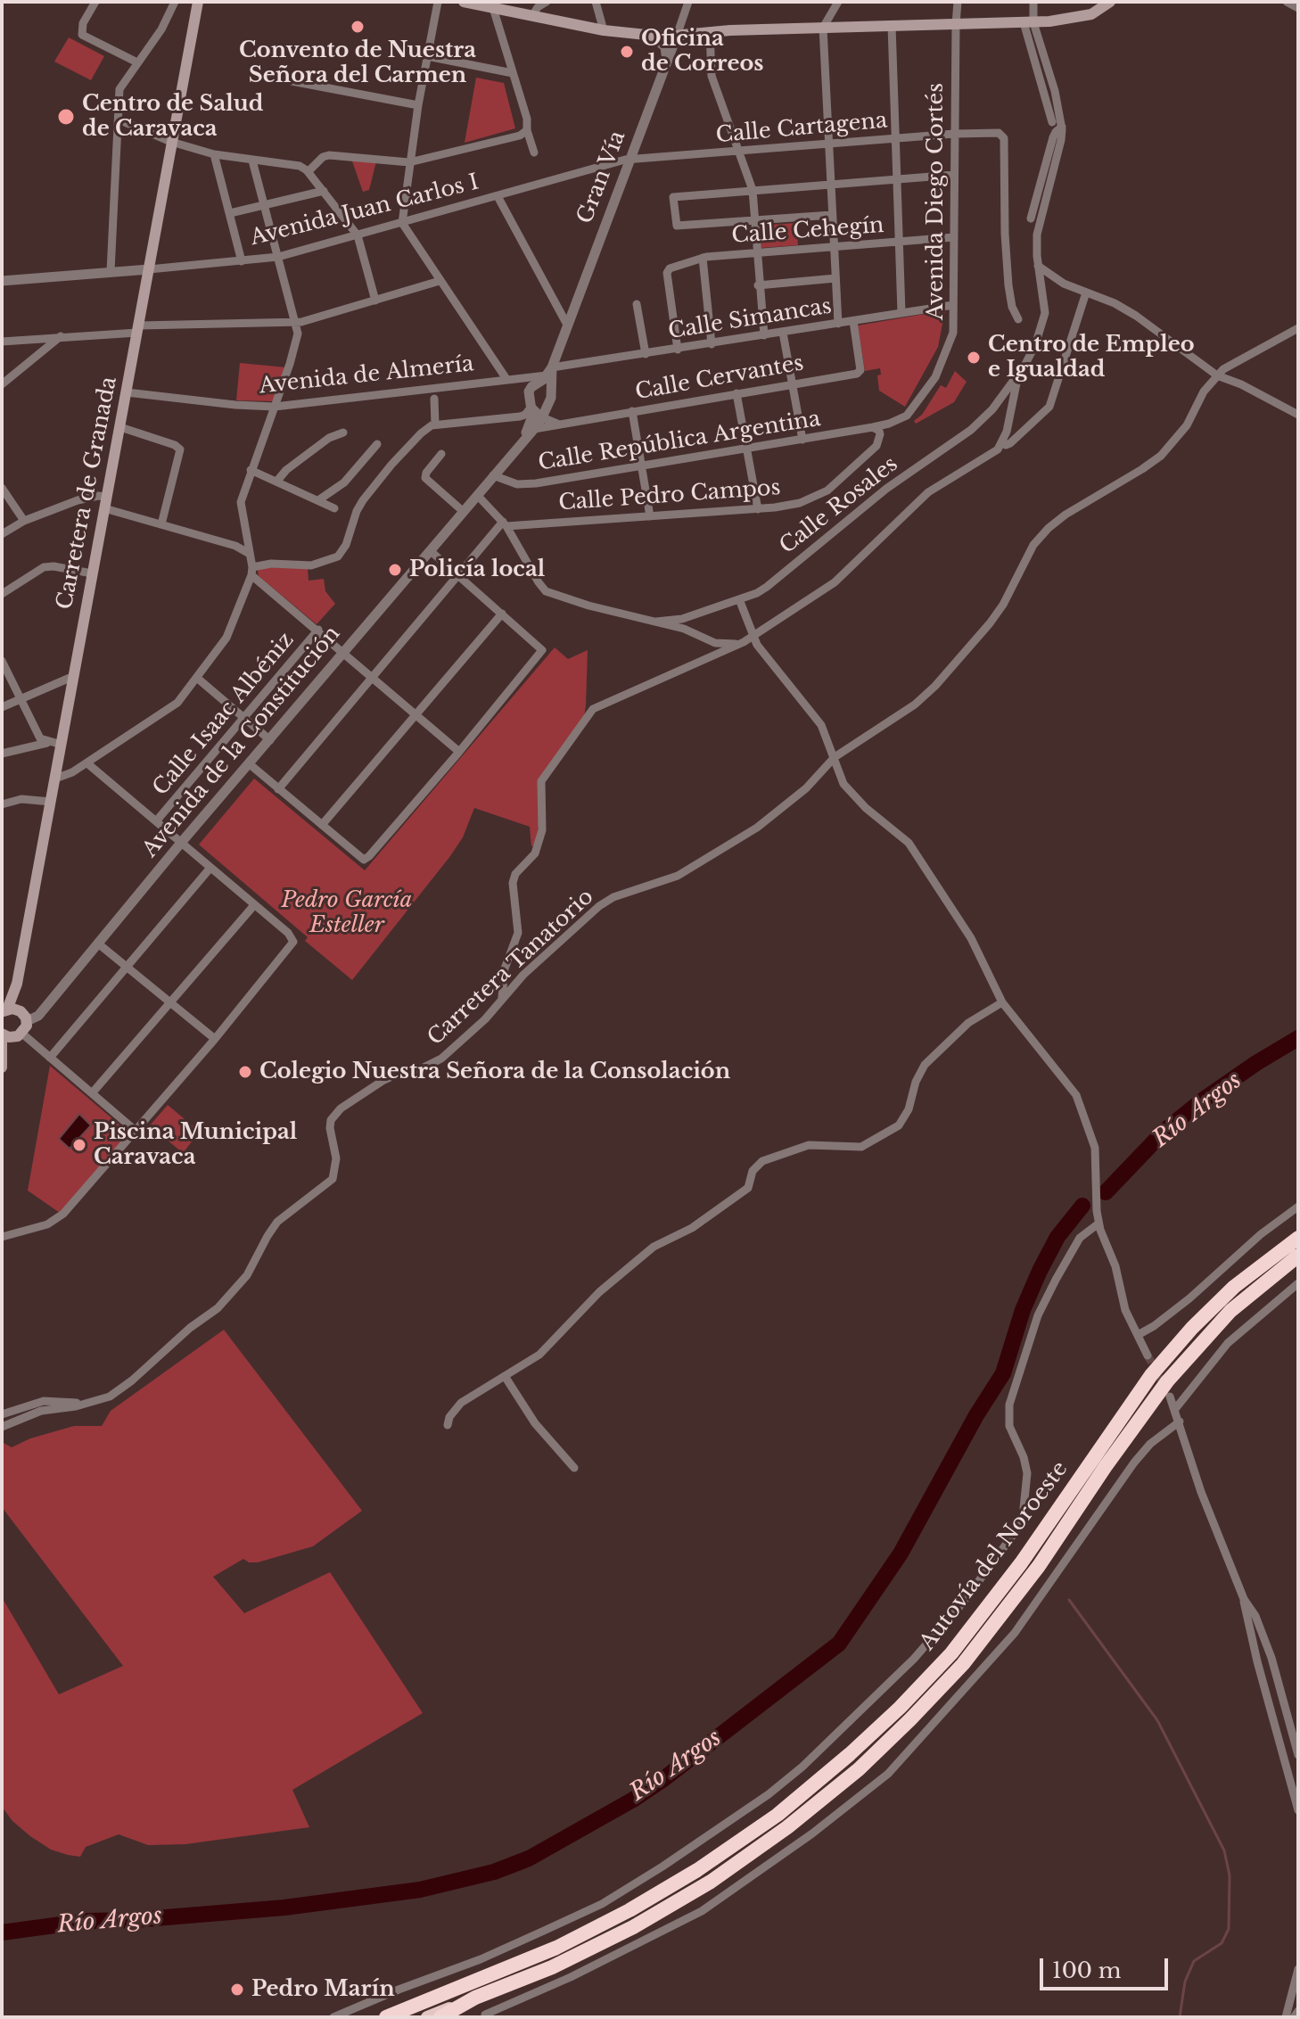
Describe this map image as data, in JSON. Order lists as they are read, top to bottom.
{
  "streets": {
    "highway": ["Autovía del Noroeste"],
    "main road": ["Carretera de Granada"],
    "street": [
      "Calle Cartagena",
      "Gran Vía",
      "Avenida Diego Cortés",
      "Avenida Juan Carlos I",
      "Calle Cehegín",
      "Calle Simancas",
      "Avenida de Almería",
      "Calle Cervantes",
      "Calle República Argentina",
      "Calle Pedro Campos",
      "Calle Rosales",
      "Calle Isaac Albéniz",
      "Avenida de la Constitución",
      "Carretera Tanatorio"
    ]
  },
  "crossings": [
    ["Calle Cartagena", "Gran Vía"],
    ["Calle Cartagena", "Avenida Diego Cortés"],
    ["Calle Cartagena", "Avenida Juan Carlos I"],
    ["Gran Vía", "Avenida Juan Carlos I"],
    ["Gran Vía", "Calle Simancas"],
    ["Gran Vía", "Avenida de Almería"],
    ["Avenida Diego Cortés", "Calle Cehegín"],
    ["Avenida Diego Cortés", "Calle Simancas"],
    ["Avenida Diego Cortés", "Calle República Argentina"],
    ["Avenida Diego Cortés", "Calle Pedro Campos"],
    ["Avenida Juan Carlos I", "Carretera de Granada"],
    ["Calle Cehegín", "Calle Simancas"],
    ["Calle Simancas", "Avenida de Almería"],
    ["Calle Simancas", "Calle Cervantes"],
    ["Avenida de Almería", "Carretera de Granada"],
    ["Calle Cervantes", "Avenida de la Constitución"],
    ["Calle República Argentina", "Calle Pedro Campos"],
    ["Calle República Argentina", "Avenida de la Constitución"],
    ["Carretera de Granada", "Avenida de la Constitución"]
  ],
  "water": ["Río Argos"],
  "parks": ["Pedro García Esteller"],
  "places": [
    "Convento de Nuestra Señora del Carmen",
    "Oficina de Correos",
    "Centro de Salud de Caravaca",
    "Centro de Empleo e Igualdad",
    "Policía local",
    "Colegio Nuestra Señora de la Consolación",
    "Piscina Municipal Caravaca",
    "Pedro Marín"
  ],
  "scale_bar": "100 m"
}
